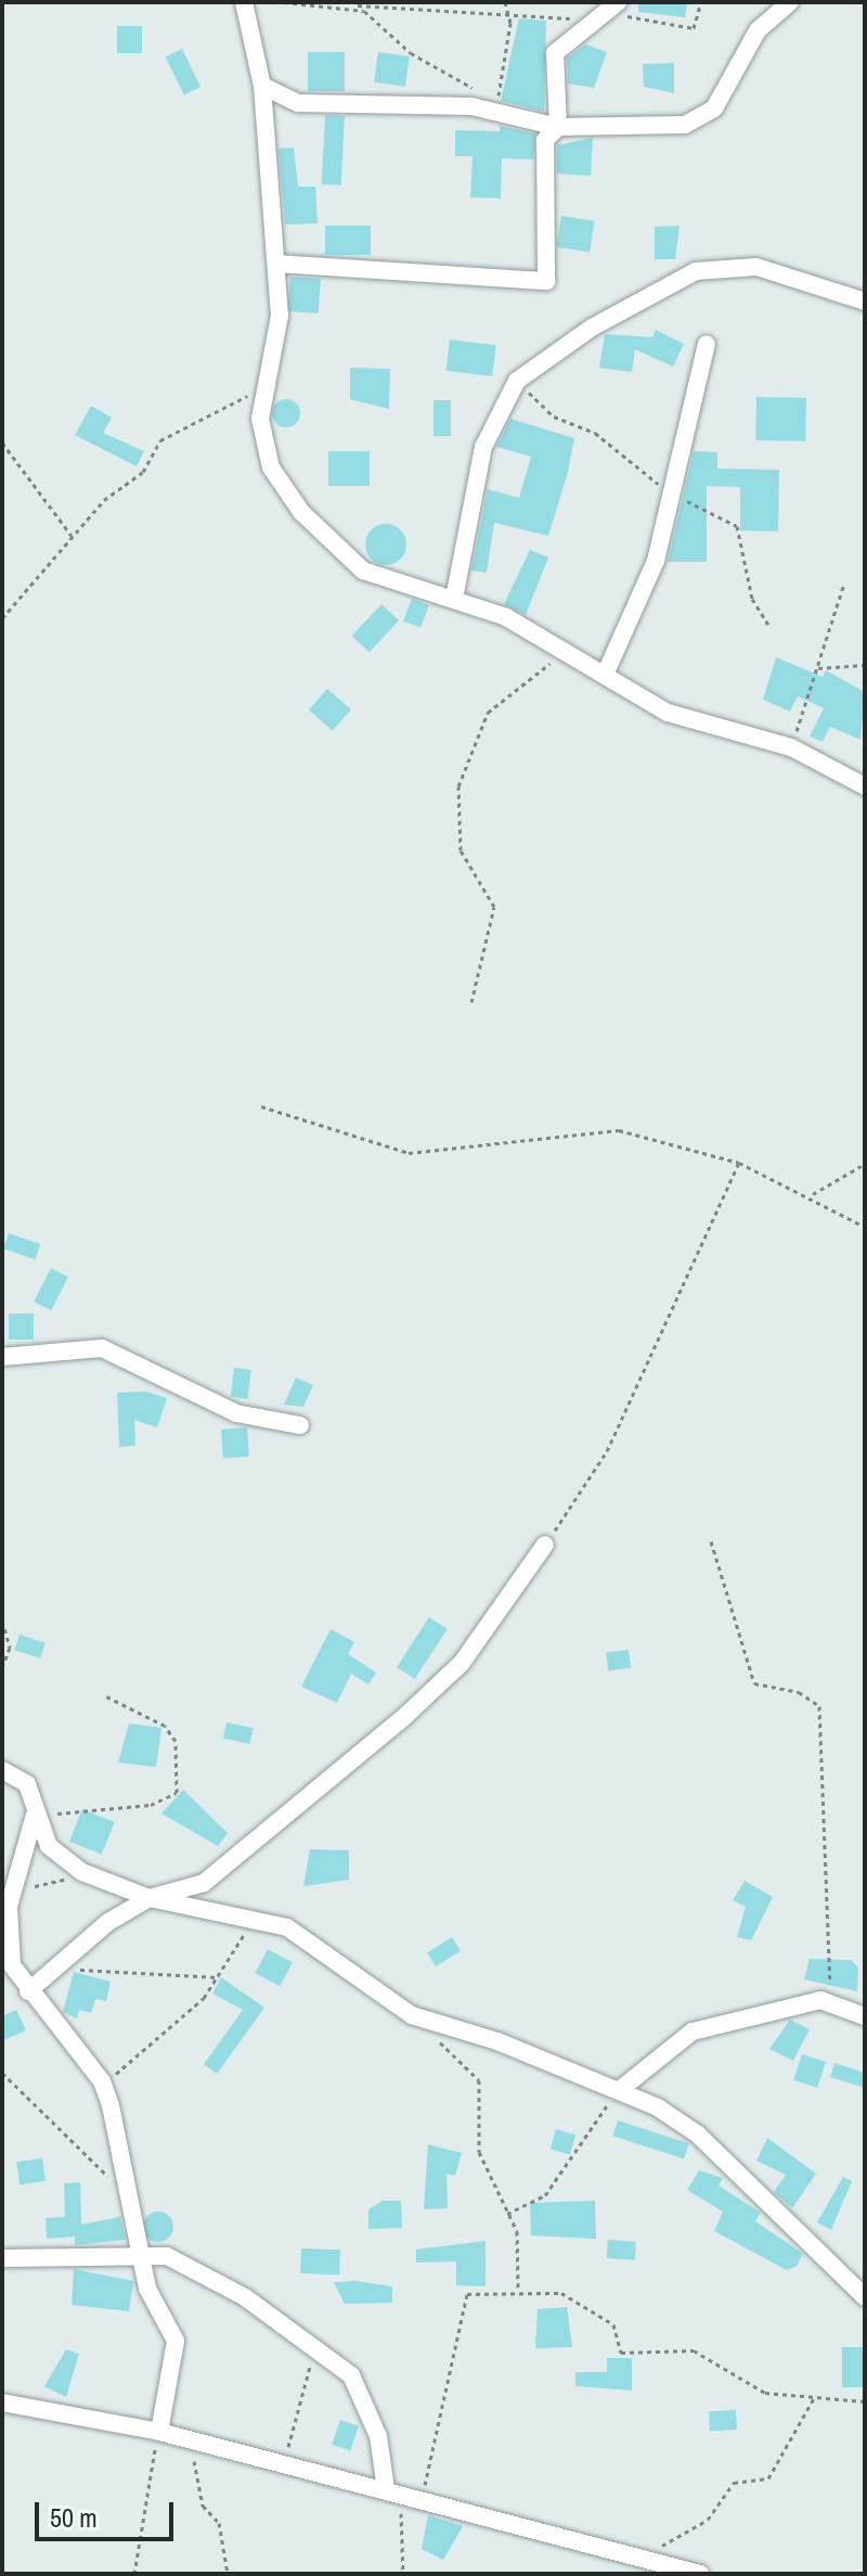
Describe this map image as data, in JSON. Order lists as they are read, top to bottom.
{
  "scale_bar": "50 m"
}
